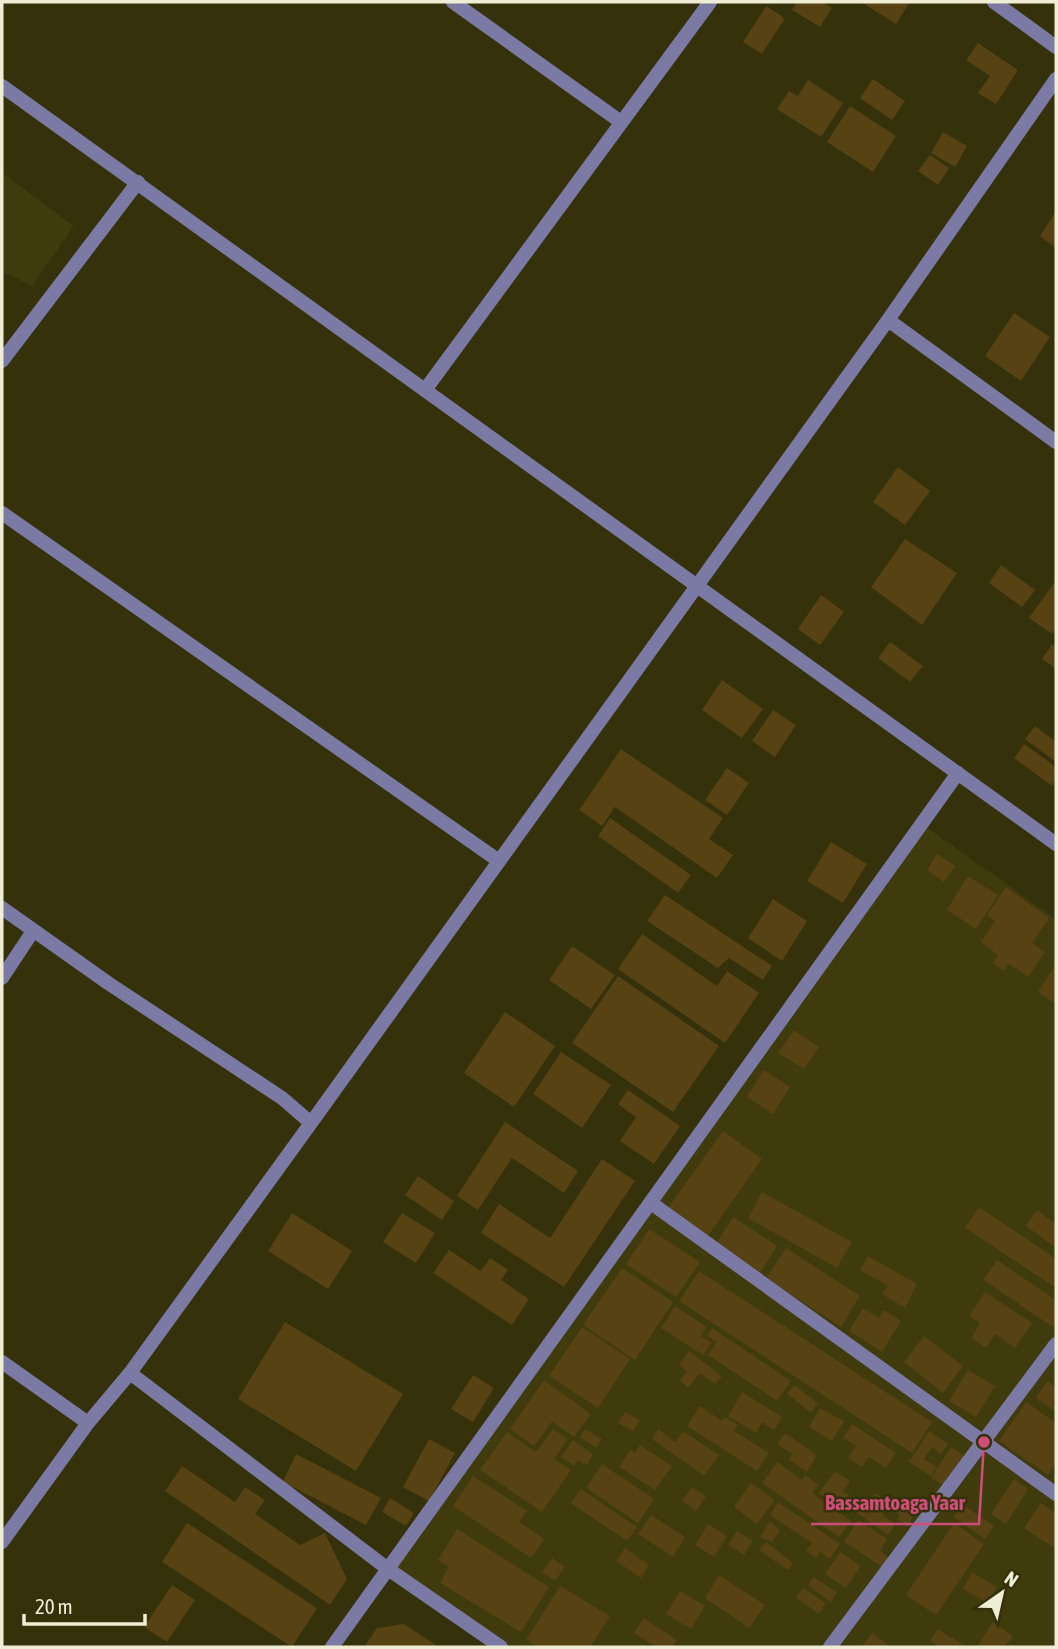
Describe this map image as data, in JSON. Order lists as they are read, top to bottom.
{
  "places": ["Bassamtoaga Yaar"],
  "scale_bar": "20 m",
  "north": "top right"
}
